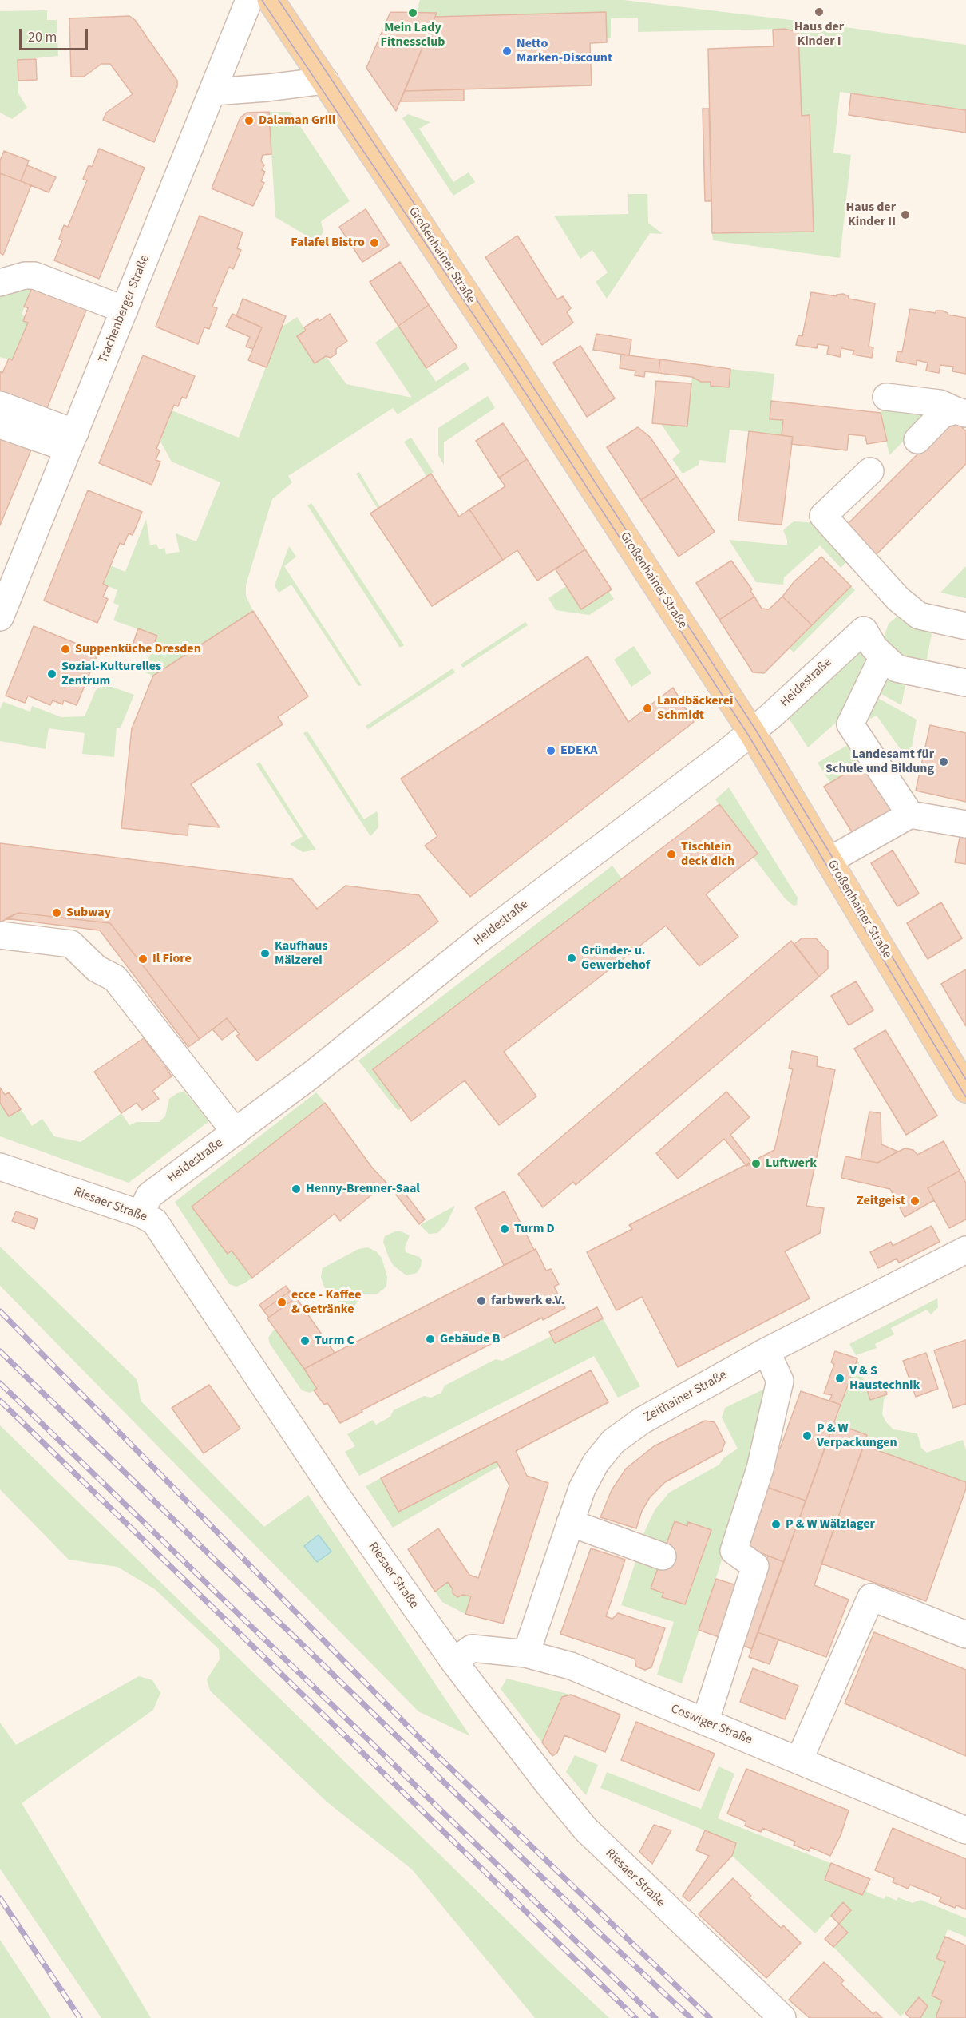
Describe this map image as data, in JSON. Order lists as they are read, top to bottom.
{
  "streets": {
    "main road": ["Großenhainer Straße"],
    "street": [
      "Trachenberger Straße",
      "Heidestraße",
      "Riesaer Straße",
      "Zeithainer Straße",
      "Coswiger Straße"
    ]
  },
  "crossings": [
    ["Großenhainer Straße", "Heidestraße"],
    ["Heidestraße", "Riesaer Straße"],
    ["Riesaer Straße", "Coswiger Straße"],
    ["Zeithainer Straße", "Coswiger Straße"]
  ],
  "places": [
    "Haus der Kinder I",
    "Mein Lady Fitnessclub",
    "Netto Marken-Discount",
    "Dalaman Grill",
    "Haus der Kinder II",
    "Falafel Bistro",
    "Suppenküche Dresden",
    "Sozial-Kulturelles Zentrum",
    "Landbäckerei Schmidt",
    "EDEKA",
    "Landesamt für Schule und Bildung",
    "Tischlein deck dich",
    "Subway",
    "Kaufhaus Mälzerei",
    "Gründer- u. Gewerbehof",
    "Il Fiore",
    "Luftwerk",
    "Henny-Brenner-Saal",
    "Zeitgeist",
    "Turm D",
    "farbwerk e.V.",
    "ecce - Kaffee & Getränke",
    "Gebäude B",
    "Turm C",
    "V & S Haustechnik",
    "P & W Verpackungen",
    "P & W Wälzlager"
  ],
  "scale_bar": "20 m"
}
